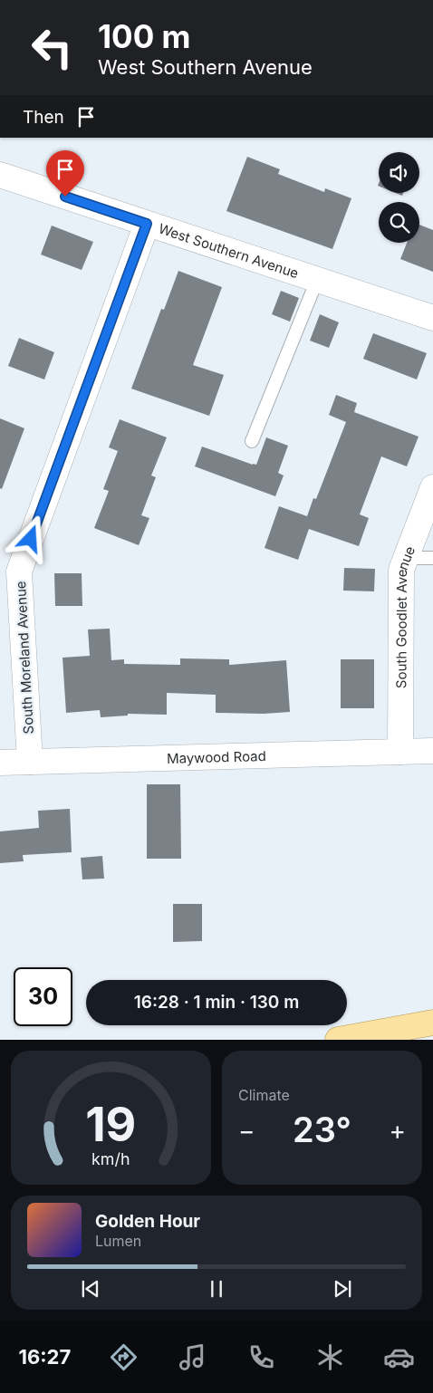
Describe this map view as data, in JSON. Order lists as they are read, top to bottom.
{
  "streets": {
    "street": [
      "West Southern Avenue",
      "South Goodlet Avenue",
      "South Moreland Avenue",
      "Maywood Road"
    ]
  },
  "crossings": [
    ["West Southern Avenue", "South Moreland Avenue"],
    ["South Goodlet Avenue", "Maywood Road"],
    ["South Moreland Avenue", "Maywood Road"]
  ],
  "page": {
    "turn": ["100 m", "West Southern Avenue"],
    "then": "Then",
    "limit": "30",
    "trip": "16:28 · 1 min · 130 m",
    "tile": "Climate",
    "heat": ["−", "23°", "+"],
    "song": ["Golden Hour", "Lumen"],
    "tabs": "16:27",
    "gauge": ["19", "km/h"]
  }
}
